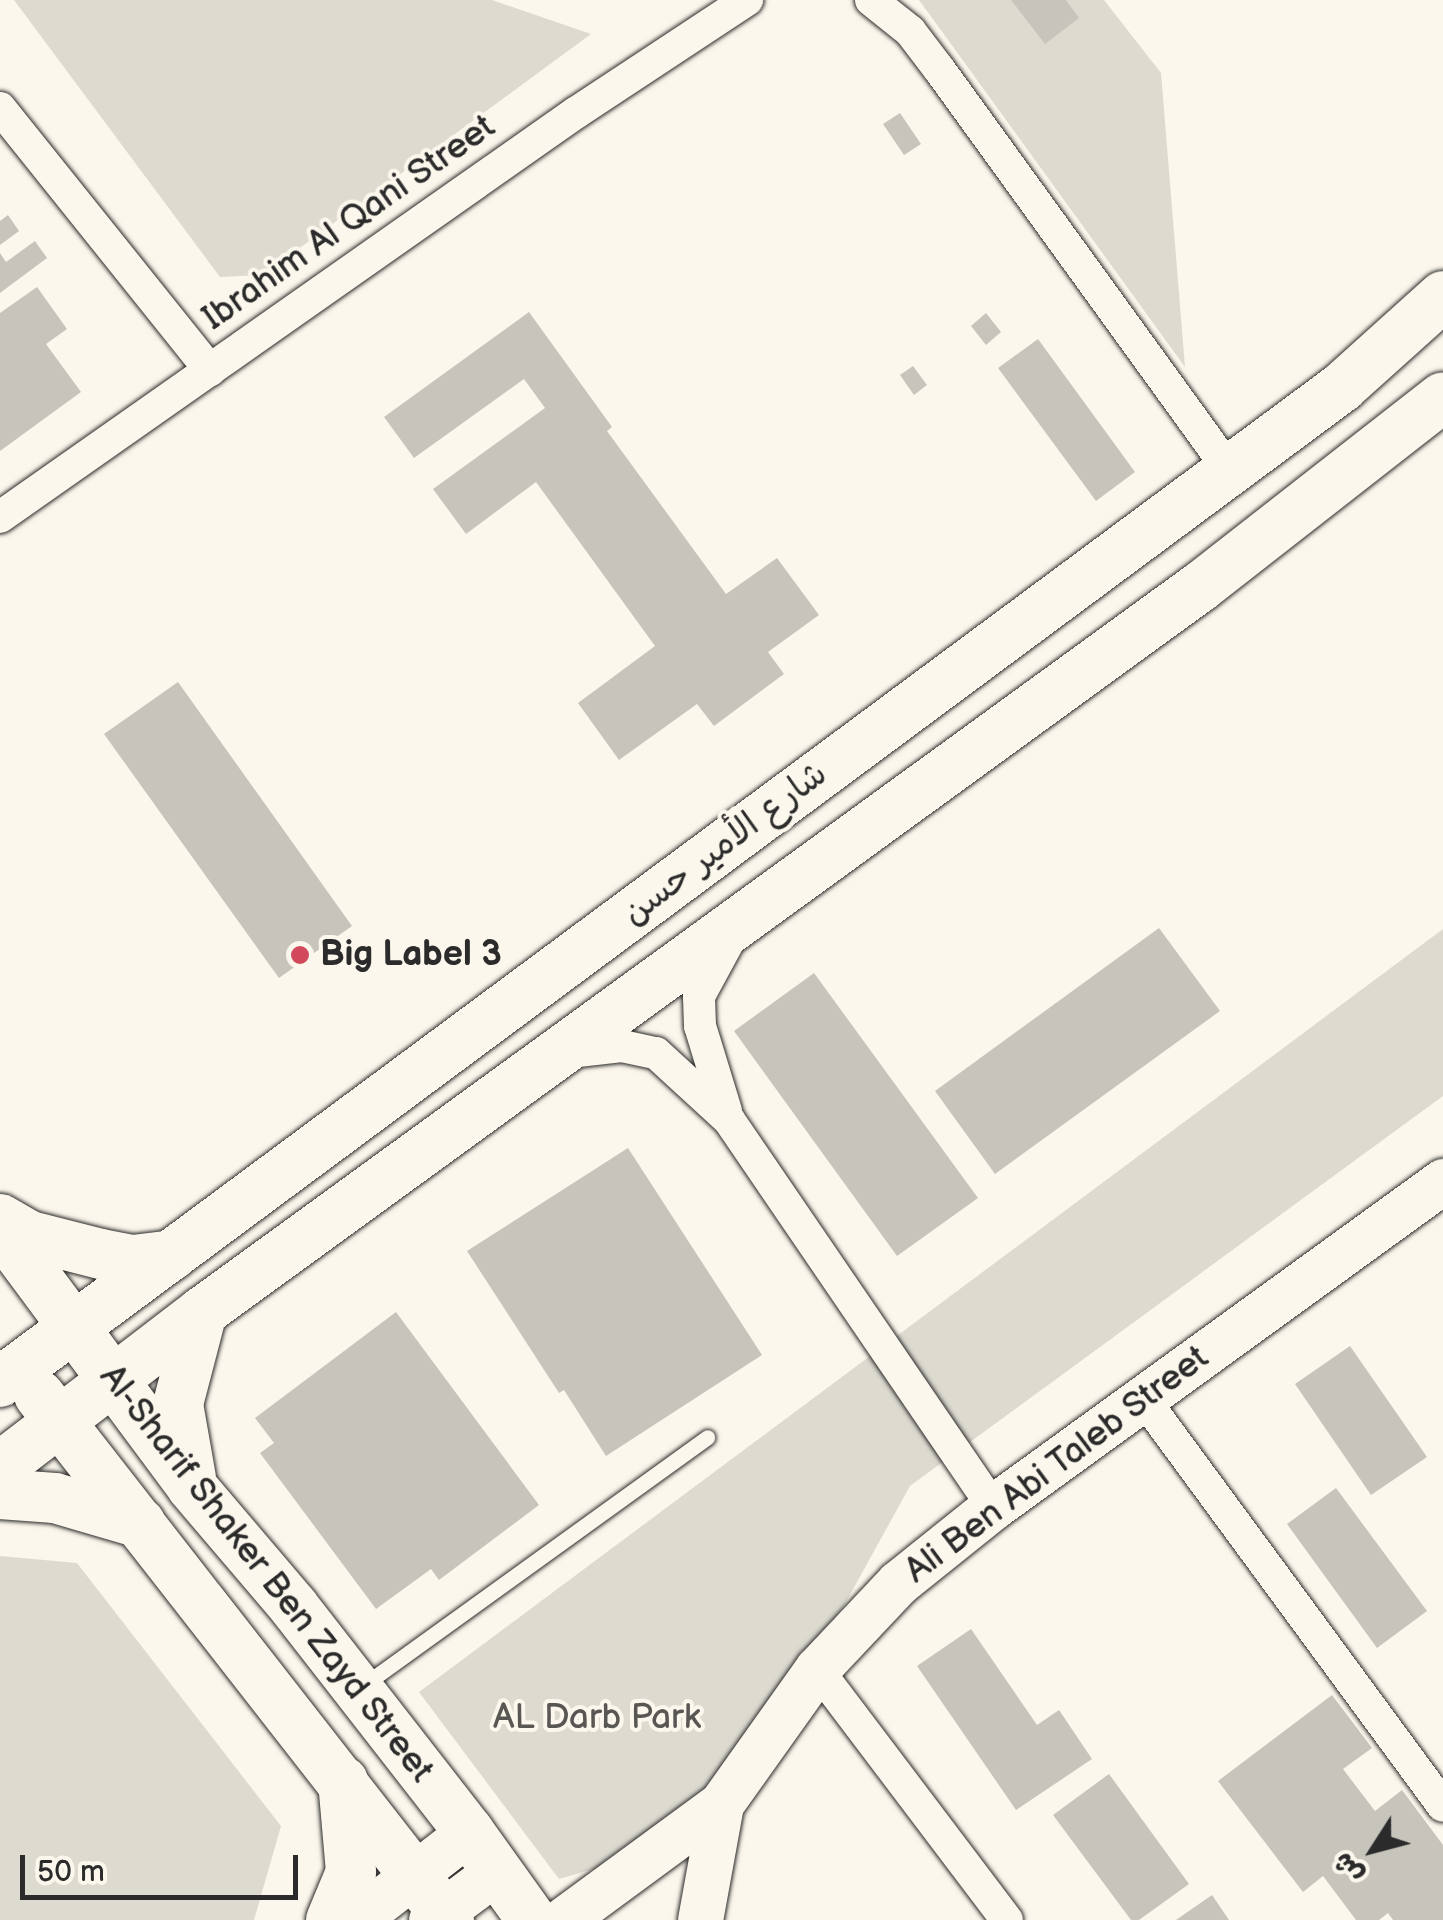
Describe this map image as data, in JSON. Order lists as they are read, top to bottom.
{
  "streets": {
    "main road": ["شارع الأمير حسن", "Ali Ben Abi Taleb Street", "Al-Sharif Shaker Ben Zayd Street"],
    "street": ["Ibrahim Al Qani Street"]
  },
  "crossings": [
    ["شارع الأمير حسن", "Al-Sharif Shaker Ben Zayd Street"]
  ],
  "parks": ["AL Darb Park"],
  "places": ["Big Label 3"],
  "scale_bar": "50 m",
  "north": "bottom left"
}
